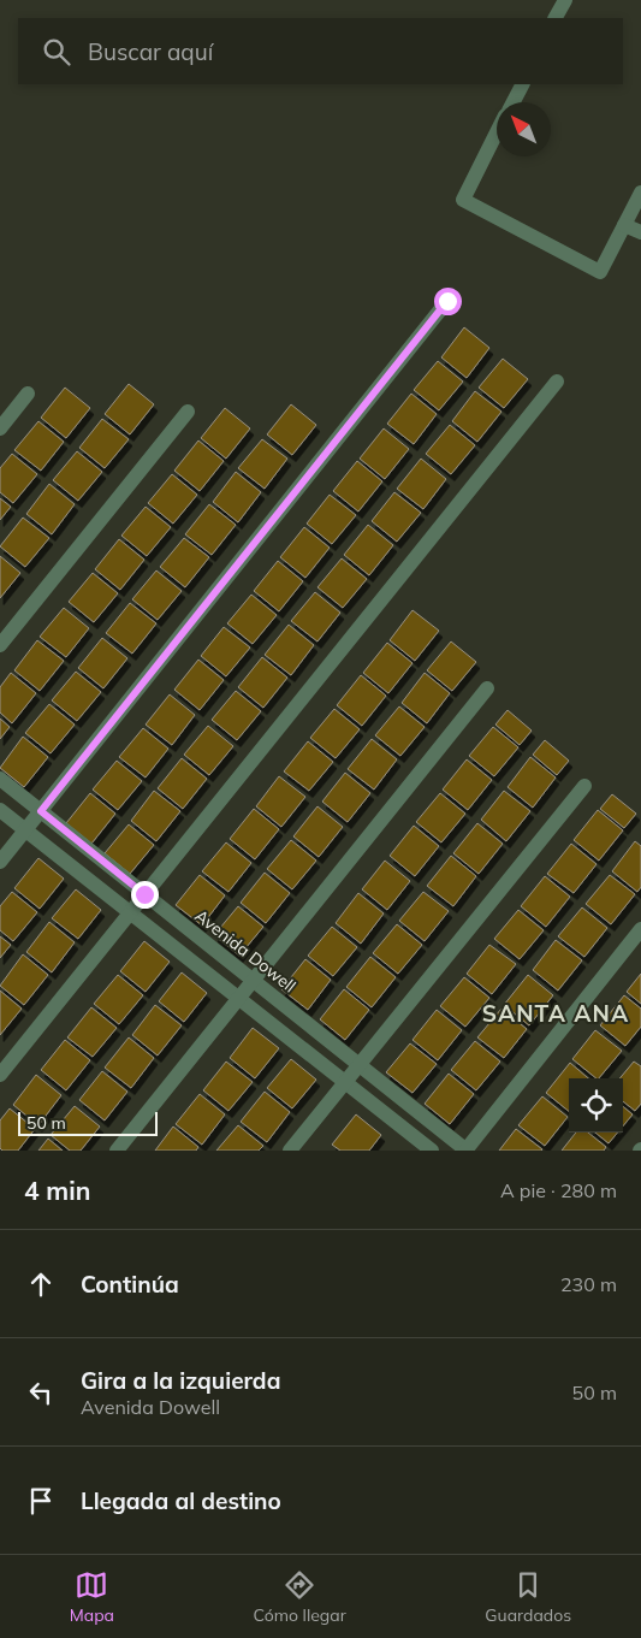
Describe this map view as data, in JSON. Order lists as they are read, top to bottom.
{
  "streets": {
    "street": ["Avenida Dowell"]
  },
  "districts": ["SANTA ANA"],
  "scale_bar": "50 m",
  "north": "top left",
  "page": {
    "search": "Buscar aquí",
    "scale": "50 m",
    "heading": ["4 min", "A pie · 280 m"],
    "list": [
      ["Continúa", "230 m"],
      ["Gira a la izquierda", "Avenida Dowell", "50 m"],
      "Llegada al destino"
    ],
    "nav": ["Mapa", "Cómo llegar", "Guardados"]
  }
}
